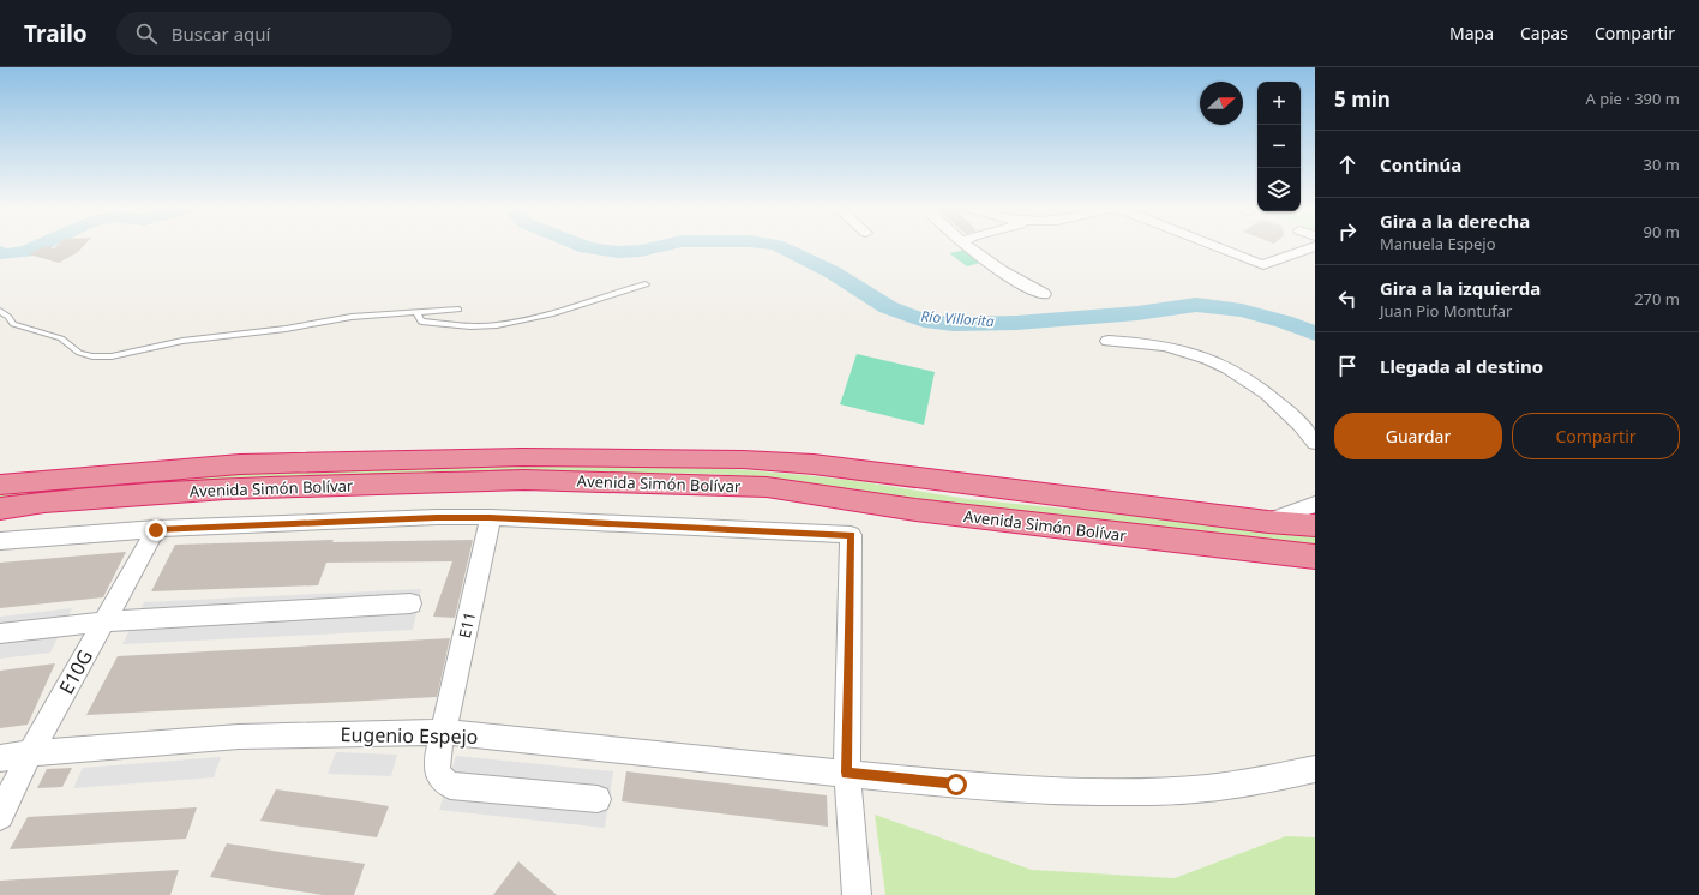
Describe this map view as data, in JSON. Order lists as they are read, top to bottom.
{
  "streets": {
    "highway": ["Avenida Simón Bolívar"],
    "street": ["E11", "E10G", "Eugenio Espejo"]
  },
  "crossings": [
    ["E11", "Eugenio Espejo"],
    ["E10G", "Eugenio Espejo"]
  ],
  "water": ["Río Villorita"],
  "north": "right",
  "page": {
    "header": "Trailo",
    "search": "Buscar aquí",
    "nav": ["Mapa", "Capas", "Compartir"],
    "heading": ["5 min", "A pie · 390 m"],
    "map_buttons": ["+", "−"],
    "list": [
      ["Continúa", "30 m"],
      ["Gira a la derecha", "Manuela Espejo", "90 m"],
      ["Gira a la izquierda", "Juan Pio Montufar", "270 m"],
      "Llegada al destino"
    ],
    "buttons": ["Guardar", "Compartir"]
  }
}
